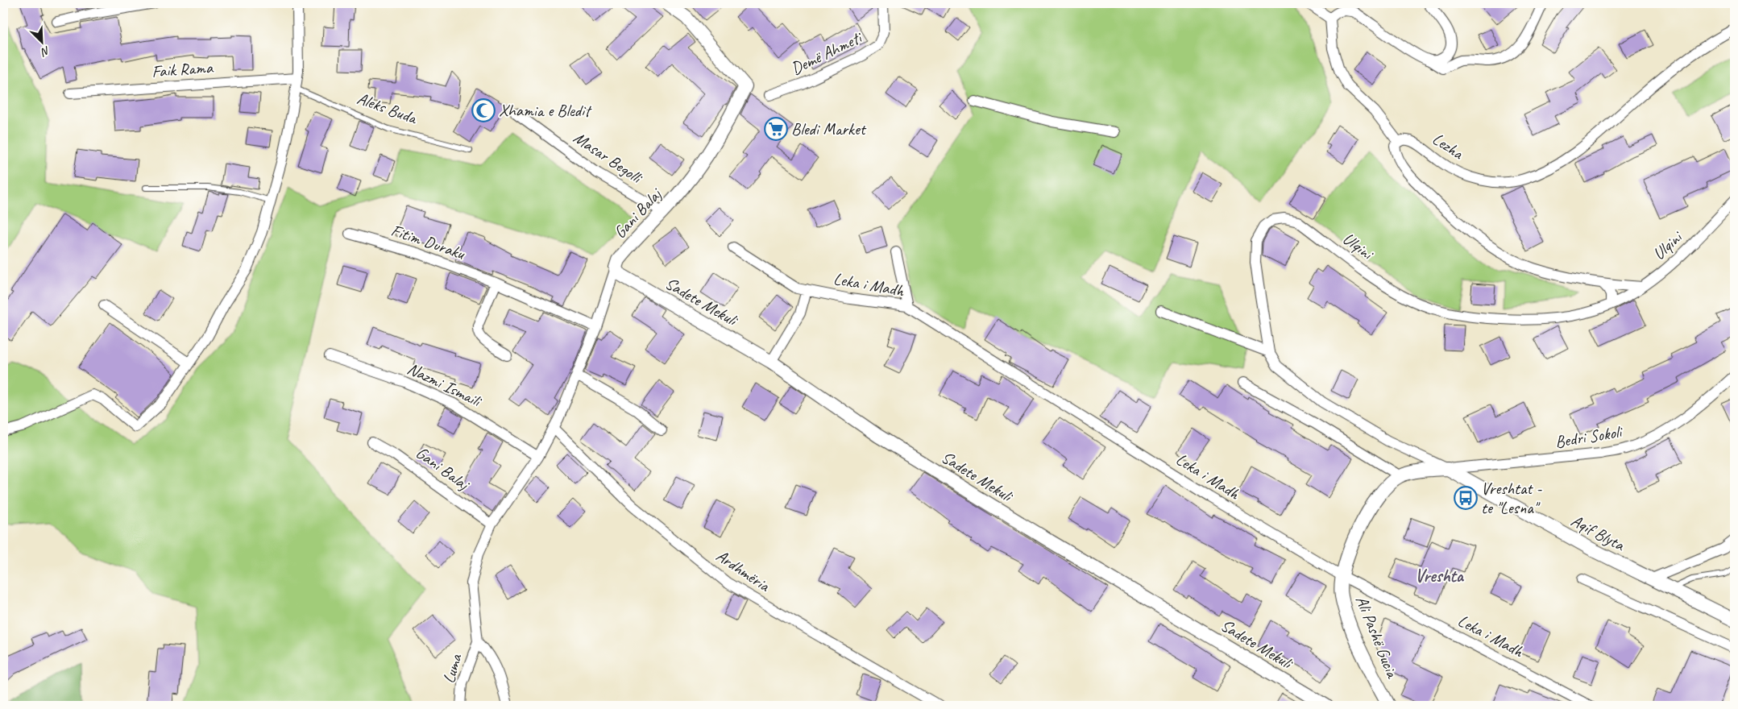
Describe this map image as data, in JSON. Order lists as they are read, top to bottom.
{
  "streets": {
    "street": [
      "Demë Ahmeti",
      "Faik Rama",
      "Lezha",
      "Masar Begolli",
      "Gani Balaj",
      "Fitim Duraku",
      "Ulqini",
      "Leka i Madh",
      "Sadete Mekuli",
      "Nazmi Ismaili",
      "Bedri Sokoli",
      "Aqif Blyta",
      "Ardhmëria",
      "Ali Pashë Gucia",
      "Luma"
    ],
    "lane": ["Aleks Buda"]
  },
  "crossings": [
    ["Masar Begolli", "Gani Balaj"],
    ["Gani Balaj", "Fitim Duraku"],
    ["Gani Balaj", "Sadete Mekuli"],
    ["Gani Balaj", "Nazmi Ismaili"],
    ["Gani Balaj", "Ardhmëria"],
    ["Gani Balaj", "Luma"],
    ["Ulqini", "Bedri Sokoli"],
    ["Ulqini", "Aqif Blyta"],
    ["Ulqini", "Ali Pashë Gucia"],
    ["Leka i Madh", "Sadete Mekuli"],
    ["Leka i Madh", "Ali Pashë Gucia"],
    ["Bedri Sokoli", "Aqif Blyta"],
    ["Bedri Sokoli", "Ali Pashë Gucia"],
    ["Aqif Blyta", "Ali Pashë Gucia"]
  ],
  "districts": ["Vreshta"],
  "places": {
    "mosque": ["Xhamia e Bledit"],
    "supermarket": ["Bledi Market"],
    "bus stop": ["Vreshtat - te \"Lesna\""]
  },
  "north": "bottom right"
}
